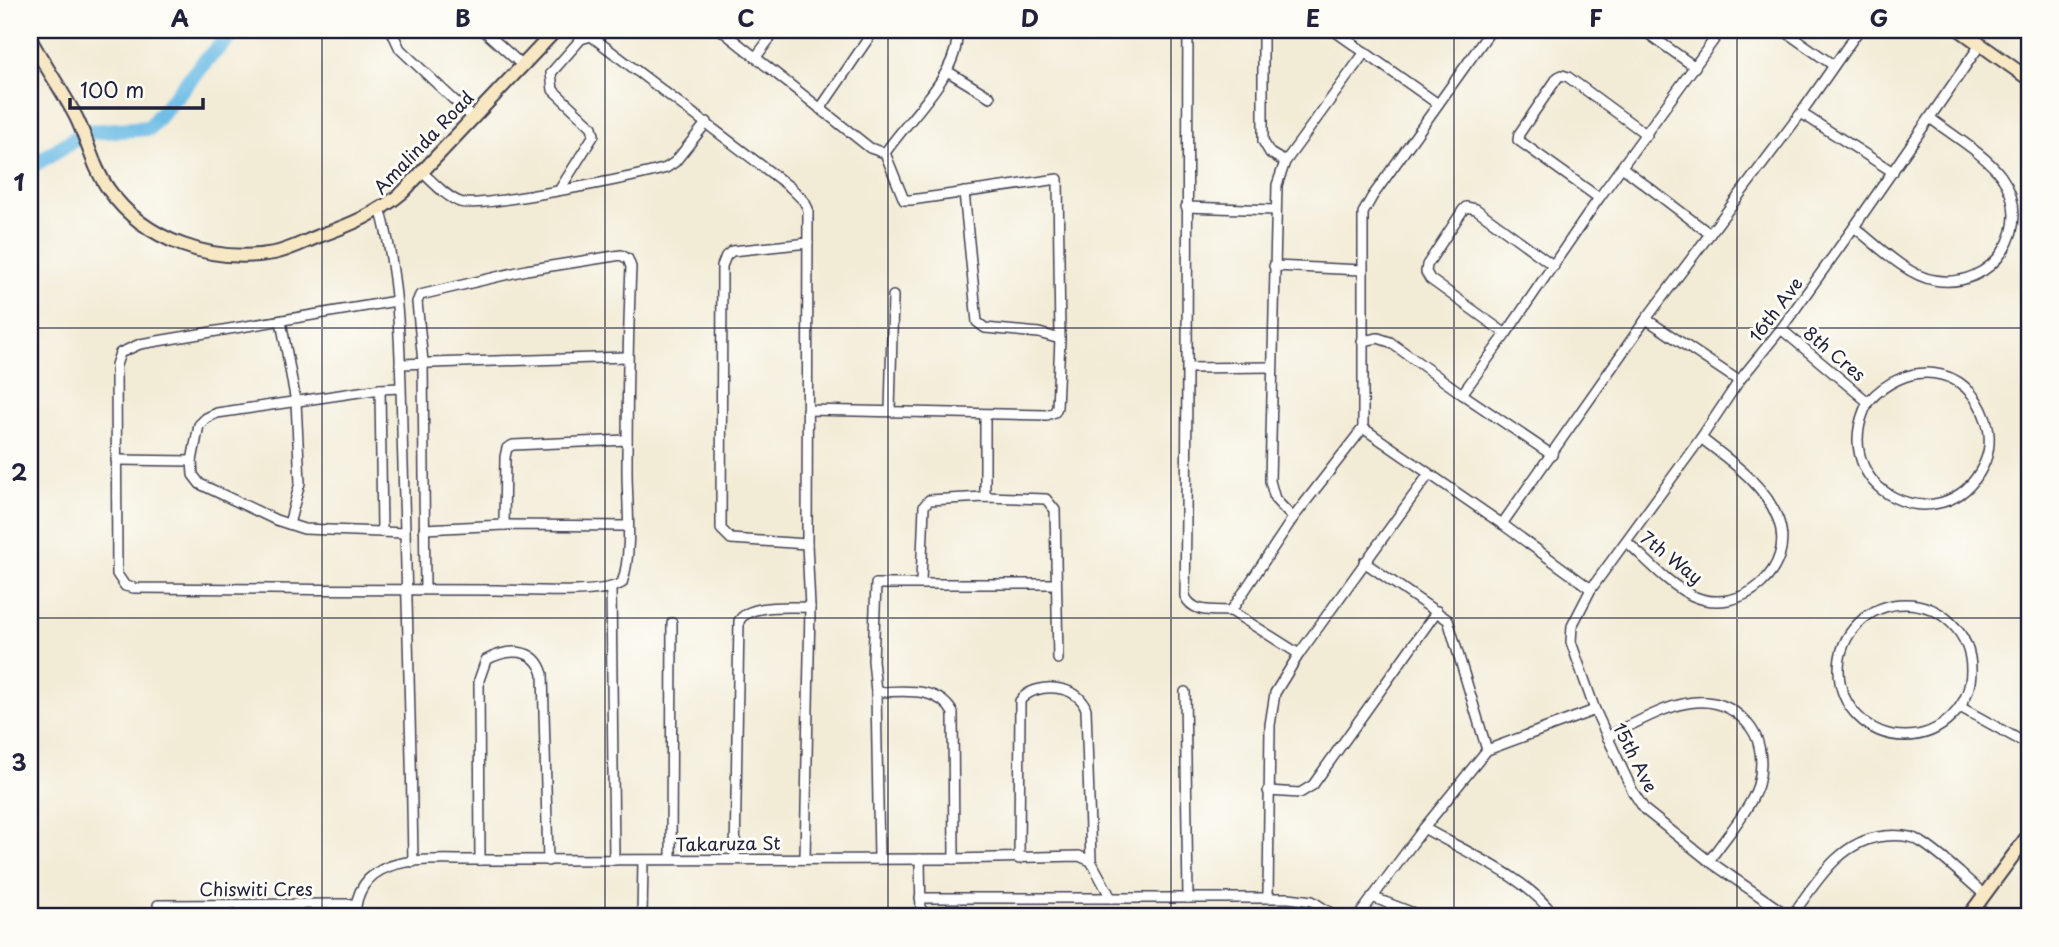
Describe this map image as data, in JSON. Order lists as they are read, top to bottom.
{
  "streets": {
    "street": [
      "Amalinda Road",
      "16th Ave",
      "8th Cres",
      "7th Way",
      "15th Ave",
      "Takaruza St",
      "Chiswiti Cres"
    ]
  },
  "crossings": [
    ["16th Ave", "8th Cres"],
    ["16th Ave", "7th Way"],
    ["16th Ave", "15th Ave"],
    ["Takaruza St", "Chiswiti Cres"]
  ],
  "scale_bar": "100 m",
  "grid": {
    "columns": [
      "A",
      "B",
      "C",
      "D",
      "E",
      "F",
      "G"
    ],
    "rows": ["1", "2", "3"]
  }
}
